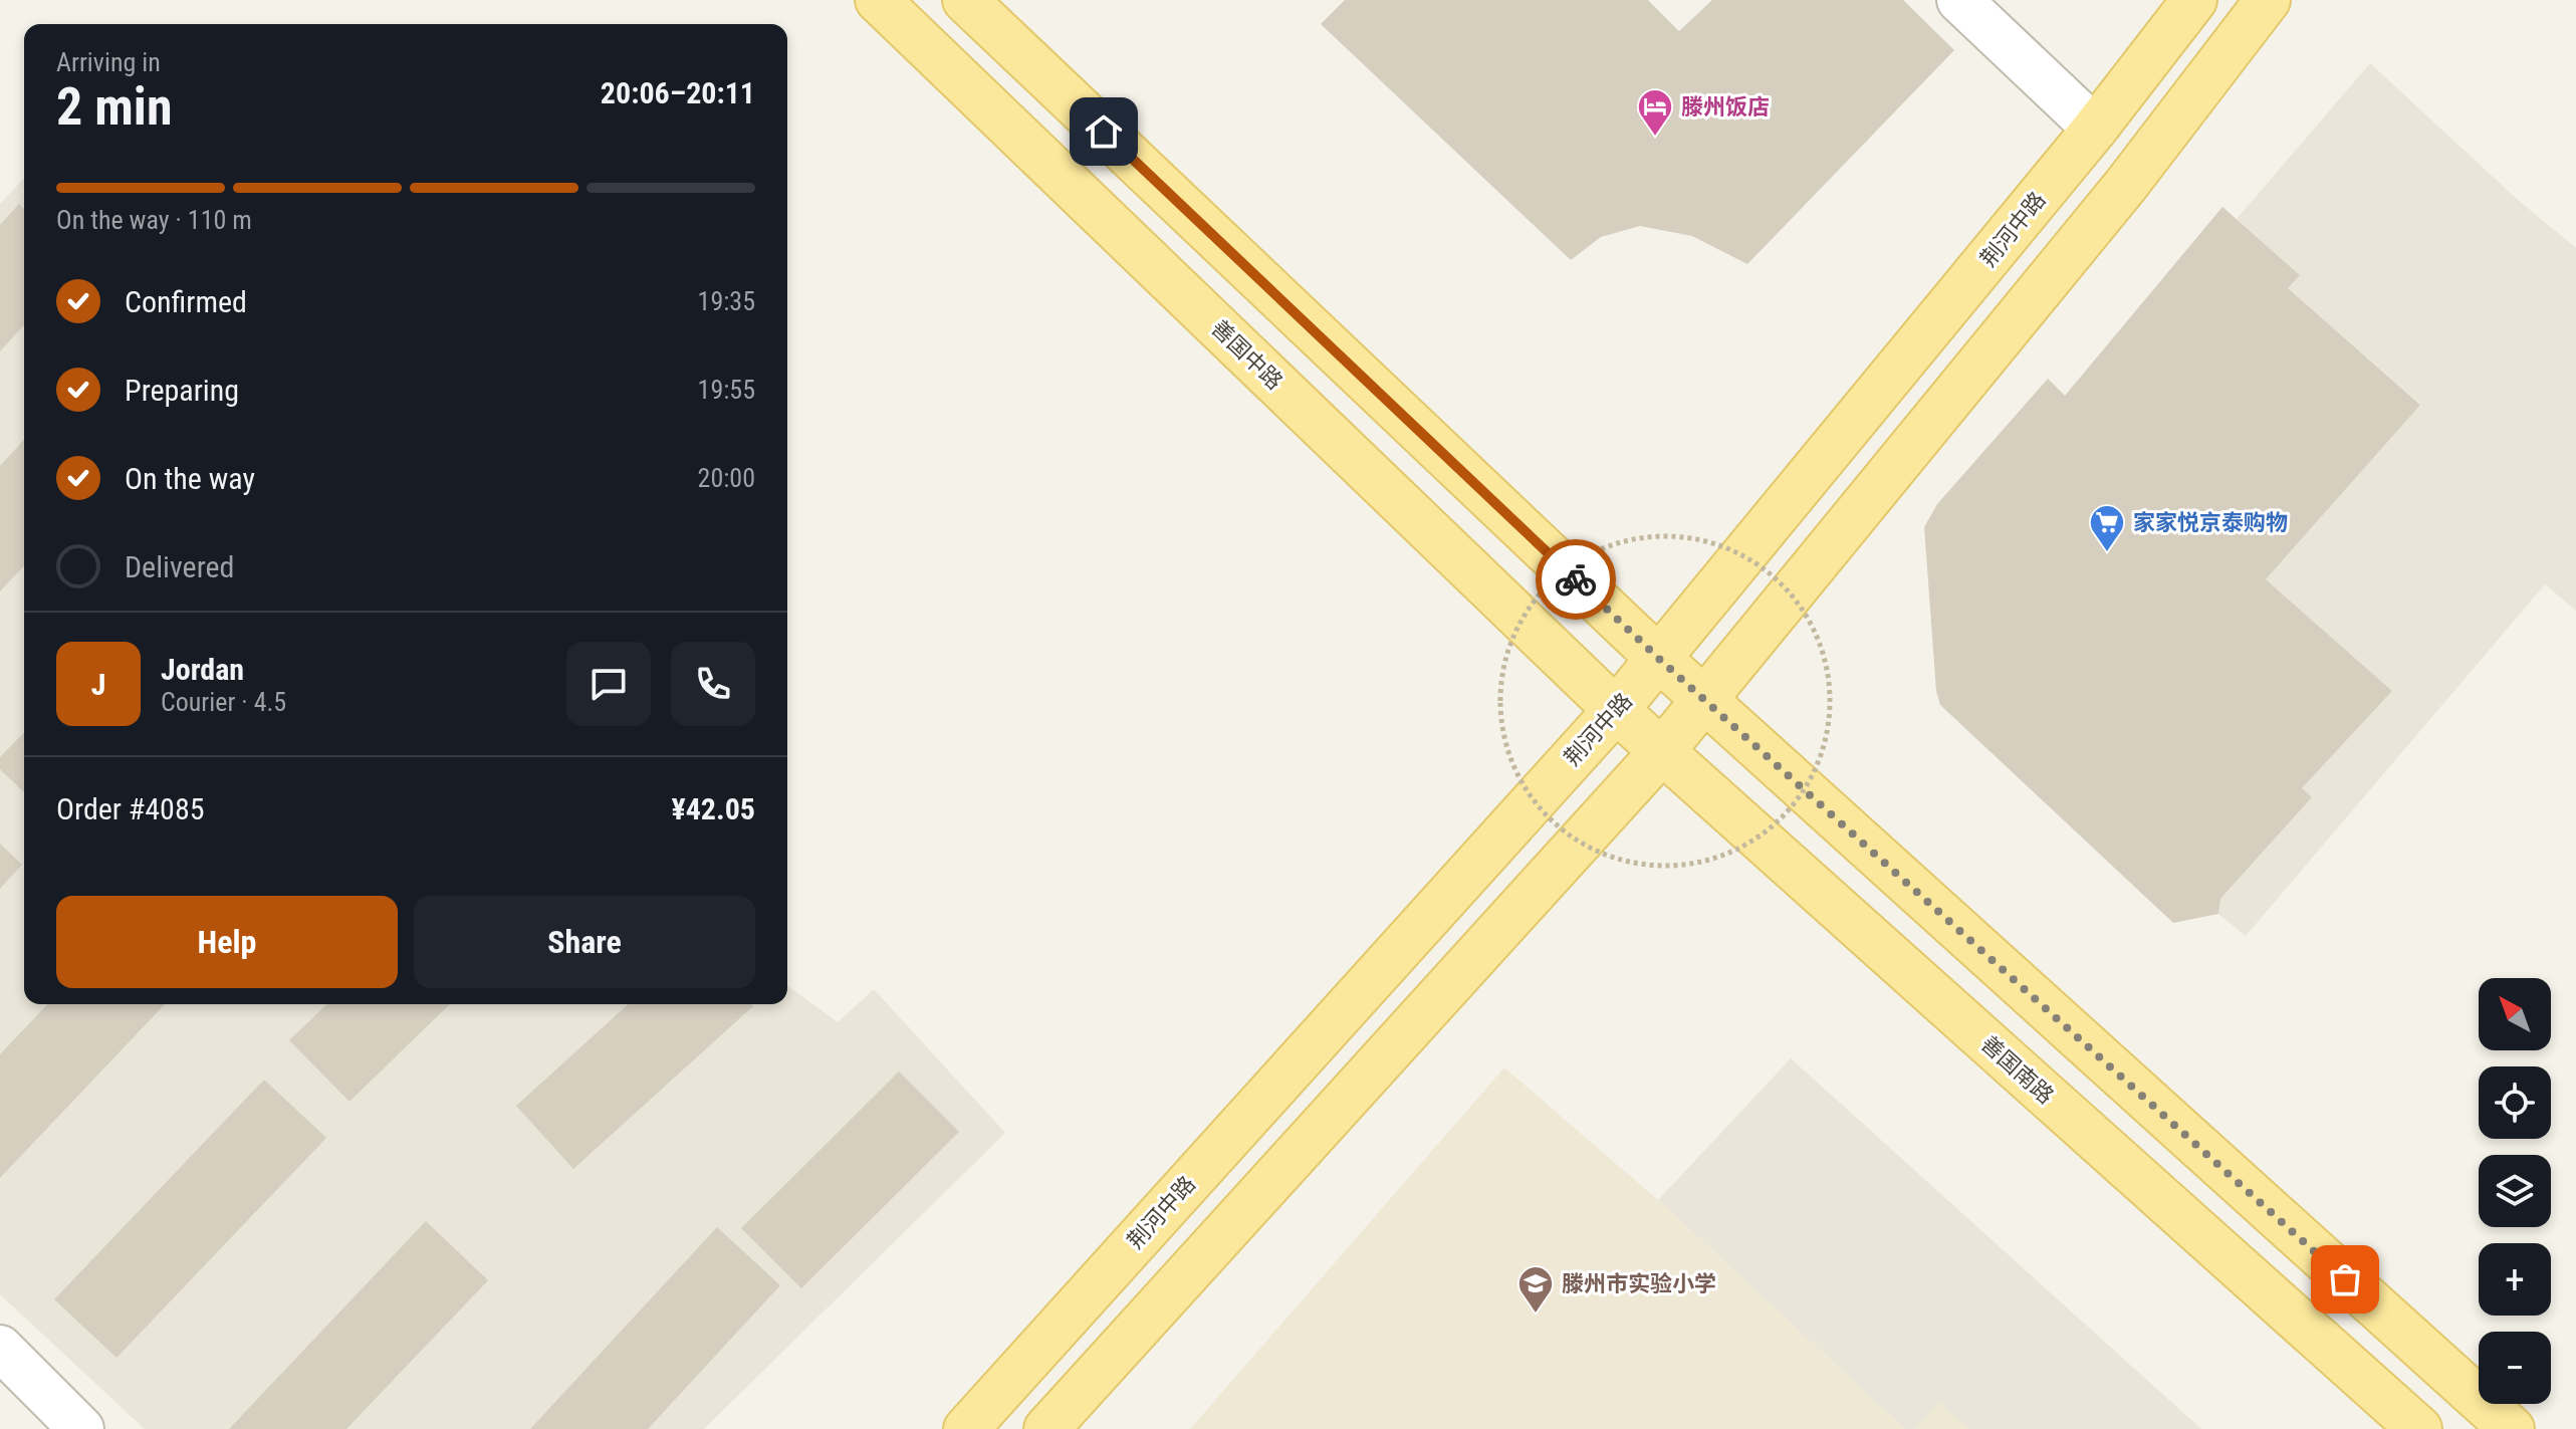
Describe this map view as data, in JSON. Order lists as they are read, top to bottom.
{
  "streets": {
    "main road": ["荆河中路", "善国中路", "善国南路"]
  },
  "crossings": [
    ["荆河中路", "善国中路"],
    ["荆河中路", "善国南路"],
    ["善国中路", "善国南路"]
  ],
  "places": {
    "hotel": ["滕州饭店"],
    "supermarket": ["家家悦京泰购物"],
    "school or university": ["滕州市实验小学"]
  },
  "north": "top left",
  "page": {
    "heading": ["2 min", "Arriving in", "20:06–20:11"],
    "panel": [
      "Jordan",
      "Courier · 4.5",
      "Order #4085",
      "¥42.05"
    ],
    "bar": "On the way · 110 m",
    "list": [
      ["Confirmed", "19:35"],
      ["Preparing", "19:55"],
      ["On the way", "20:00"],
      "Delivered"
    ],
    "round": "J",
    "buttons": ["Help", "Share"],
    "map_buttons": ["+", "−"]
  }
}
